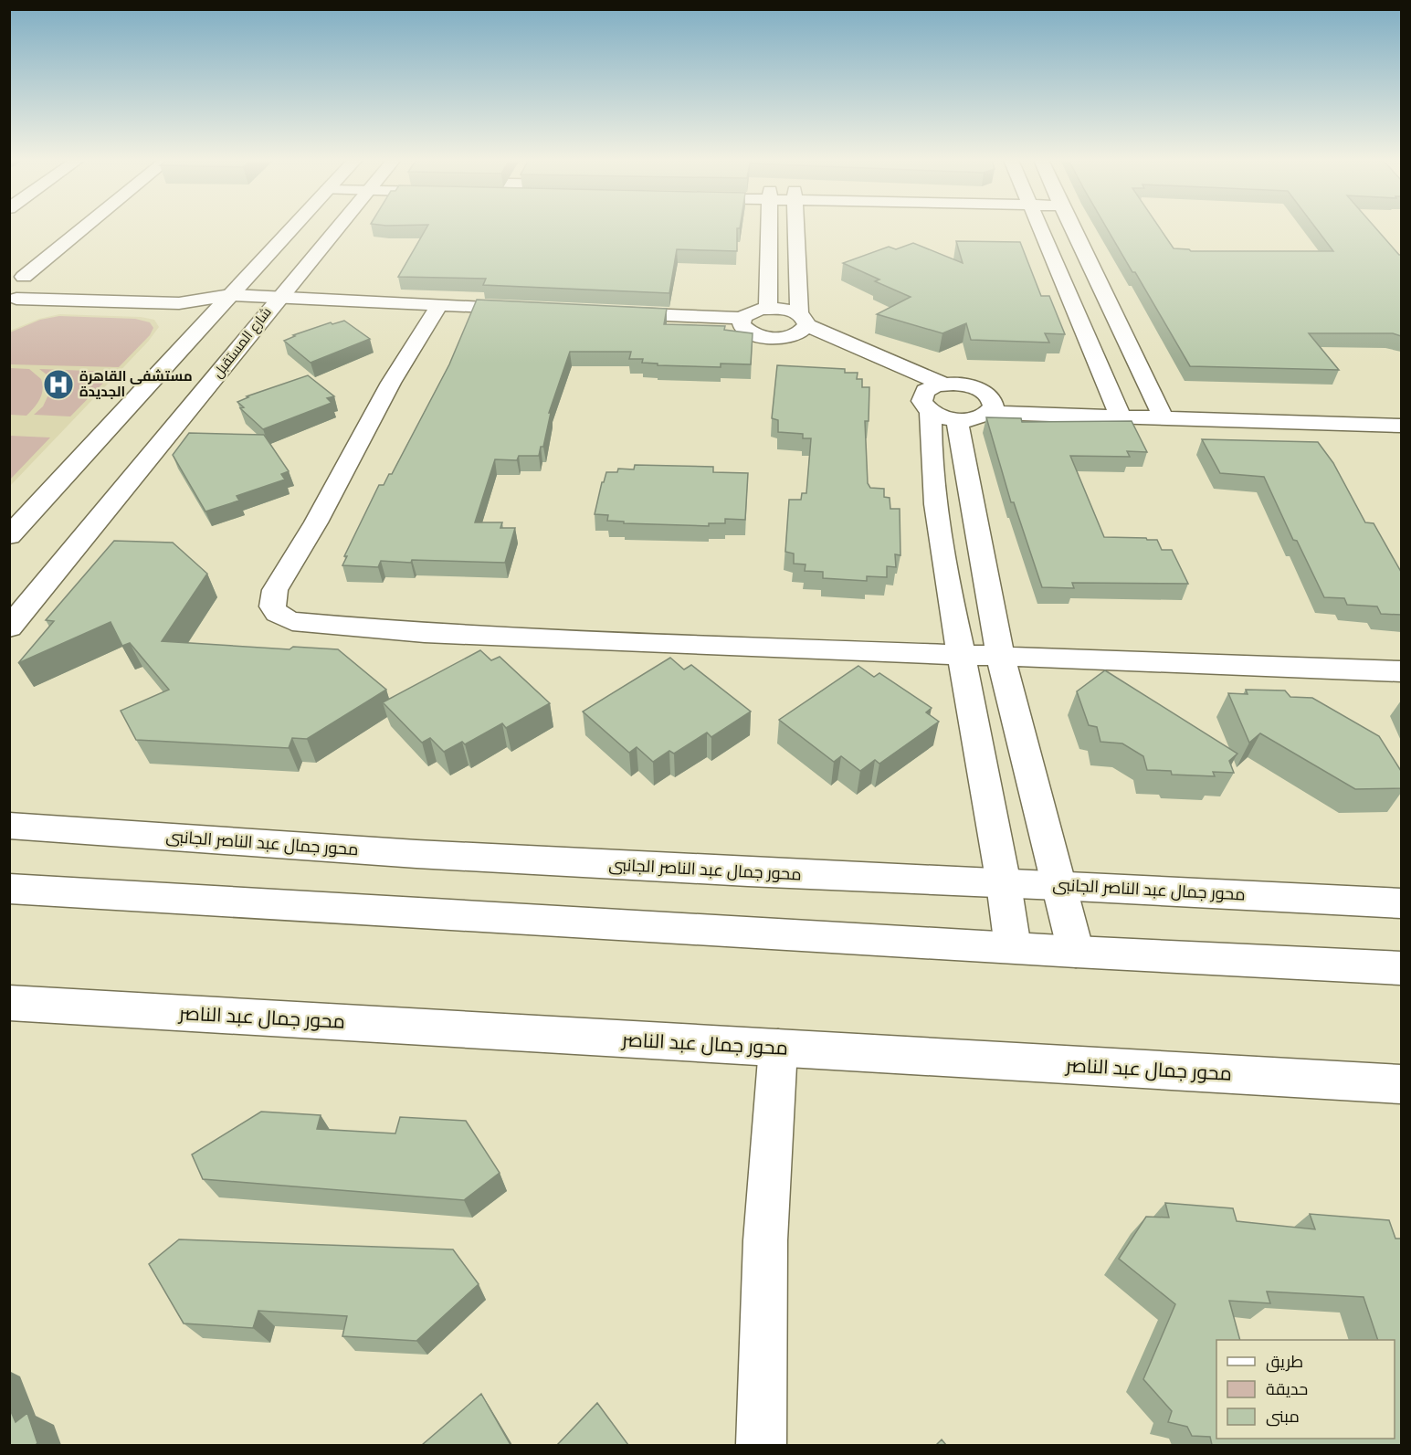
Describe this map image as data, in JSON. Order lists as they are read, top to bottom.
{
  "streets": {
    "street": ["شارع المستقبل", "محور جمال عبد الناصر الجانبى", "محور جمال عبد الناصر"]
  },
  "places": {
    "hospital": ["مستشفى القاهرة الجديدة"]
  },
  "legend": ["طريق", "حديقة", "مبنى"]
}
